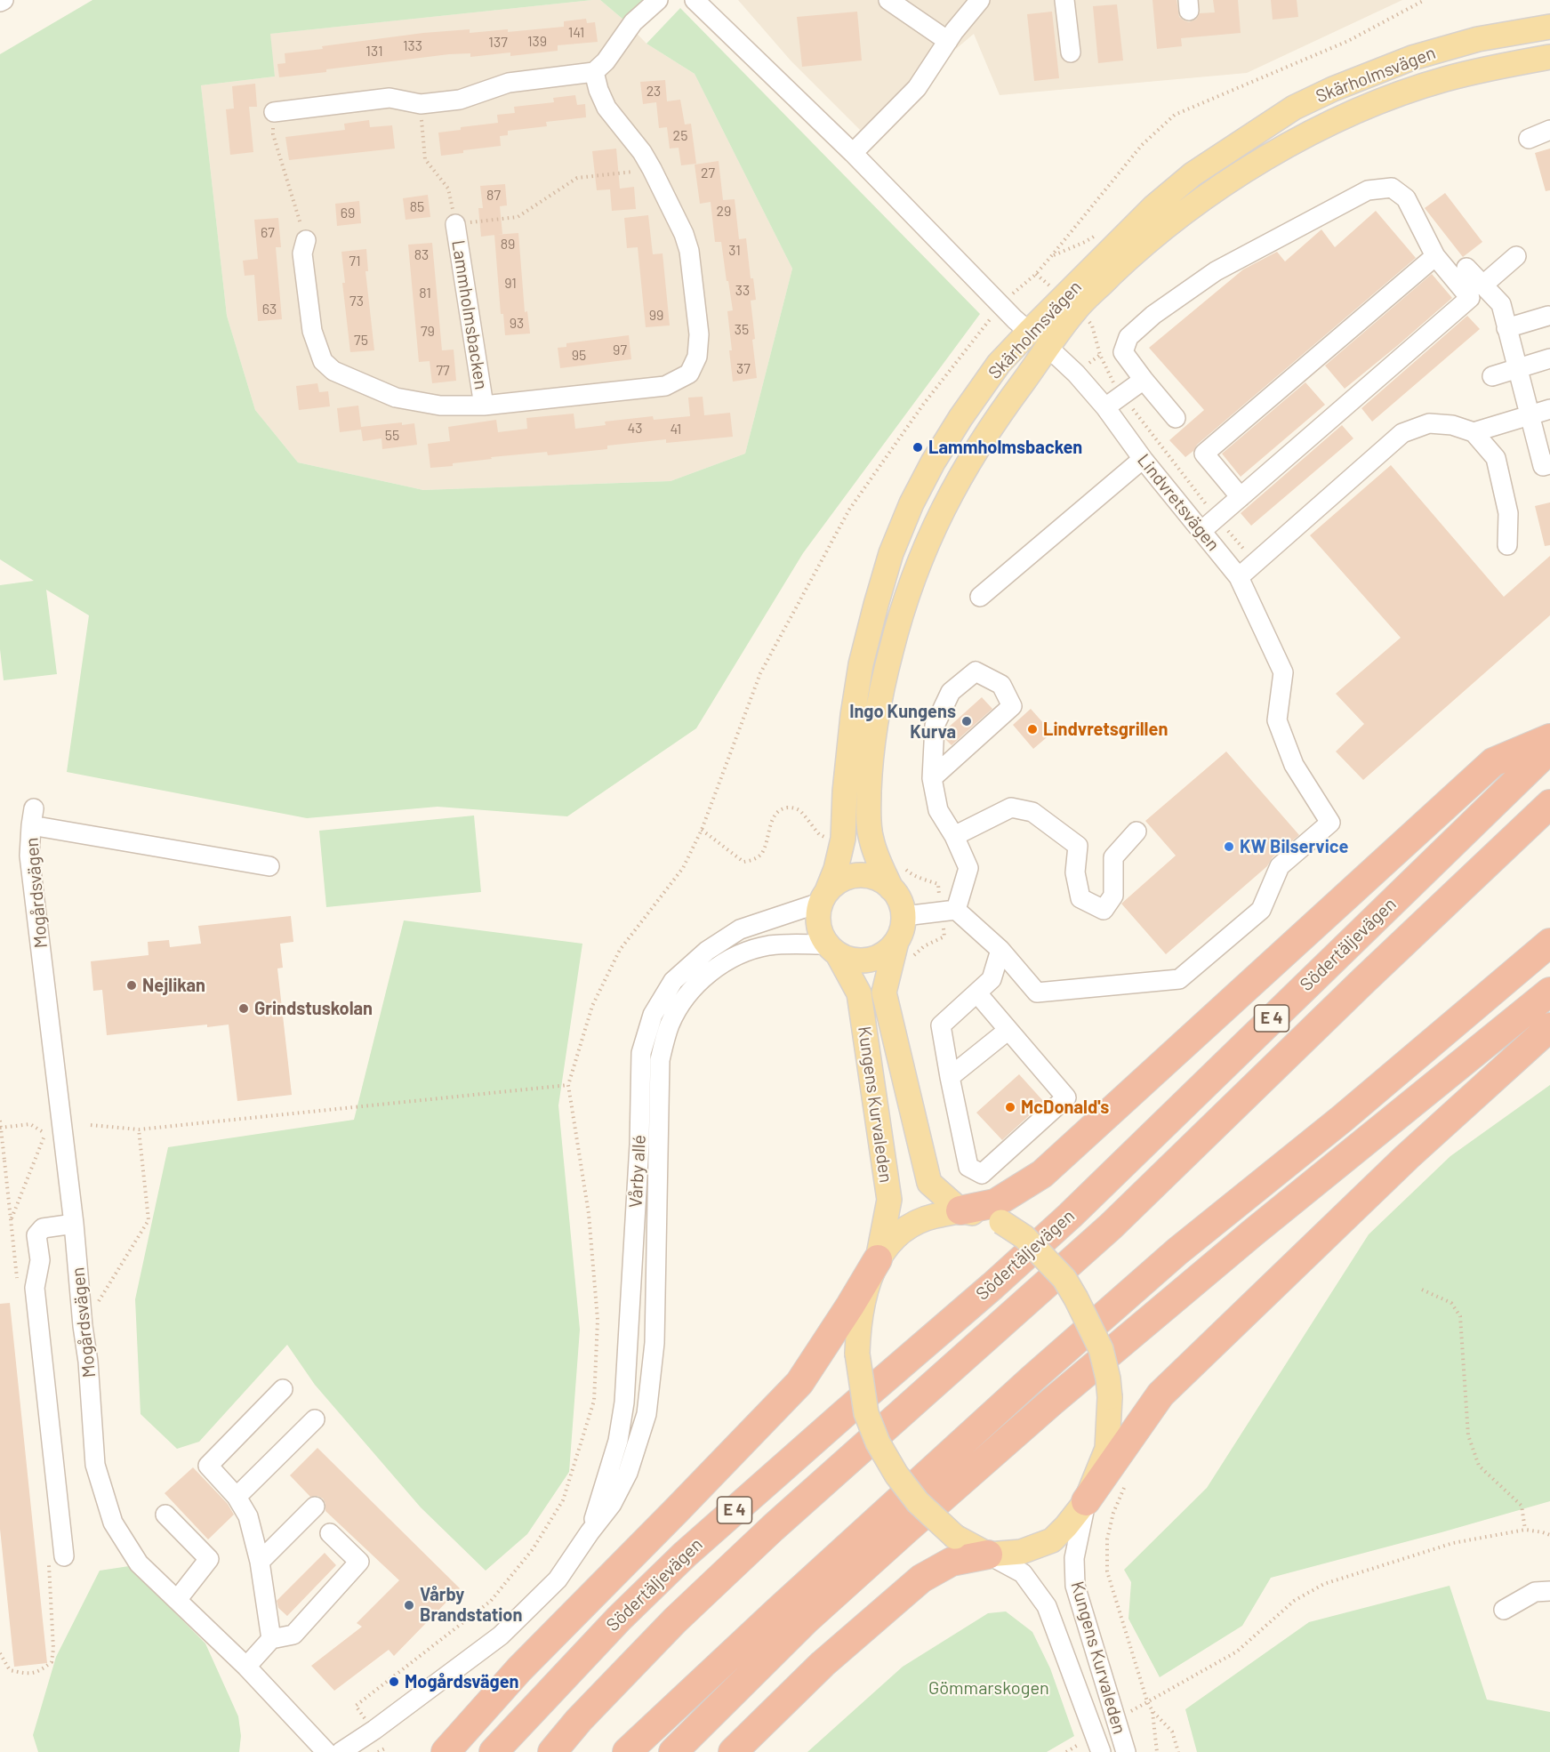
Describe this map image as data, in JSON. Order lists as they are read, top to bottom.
{
  "streets": {
    "highway": ["Södertäljevägen", "E 4"],
    "main road": ["Skärholmsvägen", "Kungens Kurvaleden"],
    "street": [
      "Lammholmsbacken",
      "Lindvretsvägen",
      "Mogårdsvägen",
      "Vårby allé"
    ]
  },
  "crossings": [
    ["Skärholmsvägen", "Lindvretsvägen"],
    ["Skärholmsvägen", "Kungens Kurvaleden"],
    ["Skärholmsvägen", "Vårby allé"],
    ["Kungens Kurvaleden", "Vårby allé"]
  ],
  "parks": ["Gömmarskogen"],
  "places": [
    "Lammholmsbacken",
    "Ingo Kungens Kurva",
    "Lindvretsgrillen",
    "KW Bilservice",
    "Nejlikan",
    "Grindstuskolan",
    "McDonald's",
    "Vårby Brandstation",
    "Mogårdsvägen"
  ],
  "house_numbers": [
    "141",
    "139",
    "137",
    "133",
    "131",
    "23",
    "25",
    "27",
    "87",
    "85",
    "29",
    "69",
    "67",
    "89",
    "31",
    "83",
    "71",
    "91",
    "33",
    "81",
    "73",
    "63",
    "99",
    "93",
    "35",
    "79",
    "75",
    "97",
    "95",
    "37",
    "77",
    "43",
    "41",
    "55"
  ]
}
